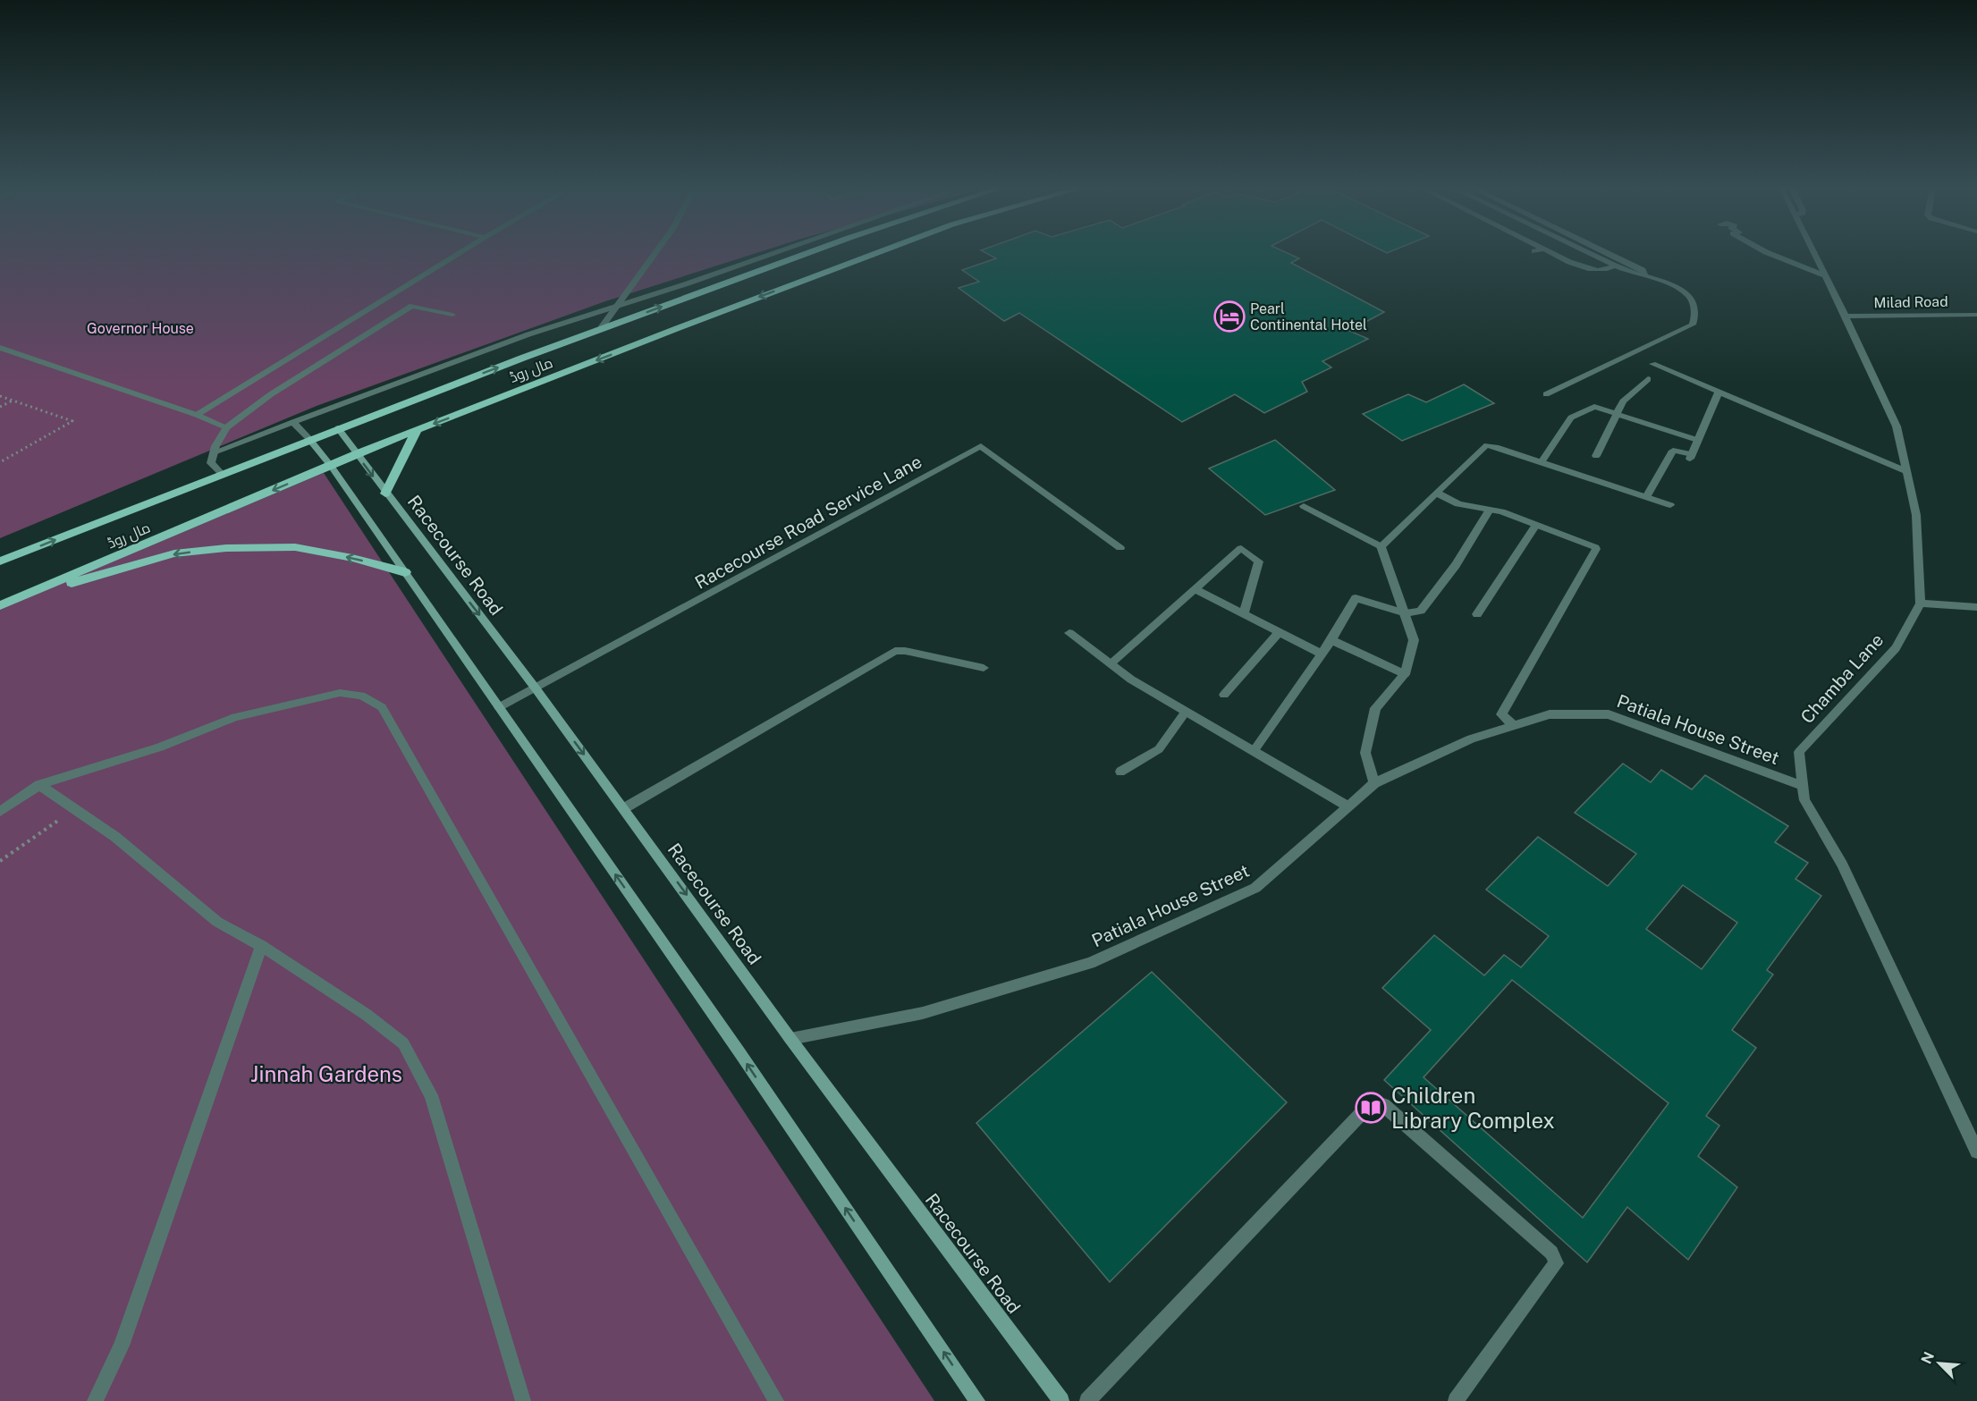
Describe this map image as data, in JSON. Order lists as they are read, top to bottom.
{
  "streets": {
    "main road": ["مال روڈ", "Racecourse Road"],
    "street": [
      "Milad Road",
      "Racecourse Road Service Lane",
      "Chamba Lane",
      "Patiala House Street"
    ]
  },
  "crossings": [
    ["مال روڈ", "Racecourse Road"],
    ["Racecourse Road Service Lane", "Racecourse Road"],
    ["Racecourse Road", "Patiala House Street"],
    ["Chamba Lane", "Patiala House Street"]
  ],
  "parks": ["Governor House", "Jinnah Gardens"],
  "places": {
    "hotel": ["Pearl Continental Hotel"],
    "library": ["Children Library Complex"]
  },
  "north": "top left"
}
